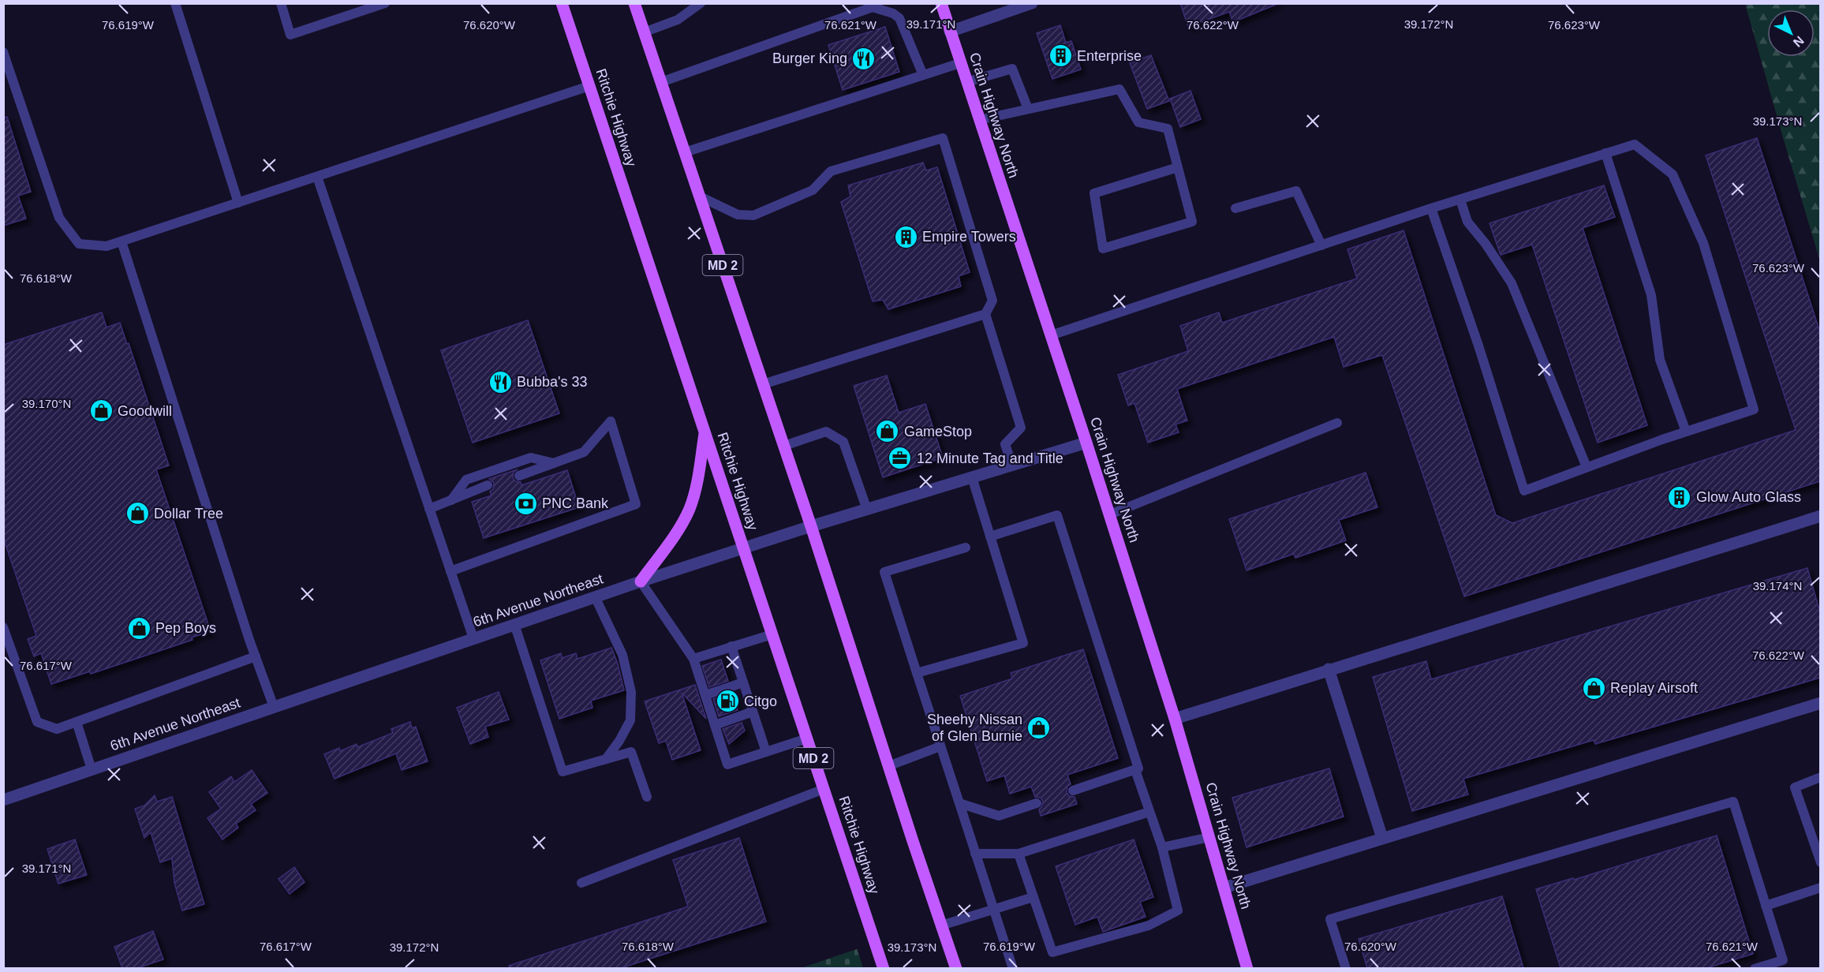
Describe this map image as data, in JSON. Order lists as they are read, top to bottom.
{
  "streets": {
    "main road": ["Crain Highway North", "Ritchie Highway", "MD 2"],
    "street": ["6th Avenue Northeast"]
  },
  "crossings": [
    ["Crain Highway North", "6th Avenue Northeast"],
    ["Ritchie Highway", "6th Avenue Northeast"],
    ["MD 2", "6th Avenue Northeast"]
  ],
  "places": {
    "building": ["Enterprise", "Empire Towers", "Glow Auto Glass"],
    "restaurant": ["Burger King", "Bubba's 33"],
    "shop": [
      "Goodwill",
      "GameStop",
      "Dollar Tree",
      "Pep Boys",
      "Replay Airsoft",
      "Sheehy Nissan of Glen Burnie"
    ],
    "office": ["12 Minute Tag and Title"],
    "bank": ["PNC Bank"],
    "fuel station": ["Citgo"]
  },
  "north": "bottom right",
  "coordinates": [
    "39.171°N",
    "39.172°N",
    "76.619°W",
    "76.620°W",
    "76.621°W",
    "76.622°W",
    "76.623°W",
    "39.173°N",
    "76.618°W",
    "39.170°N",
    "39.174°N",
    "76.617°W"
  ]
}
